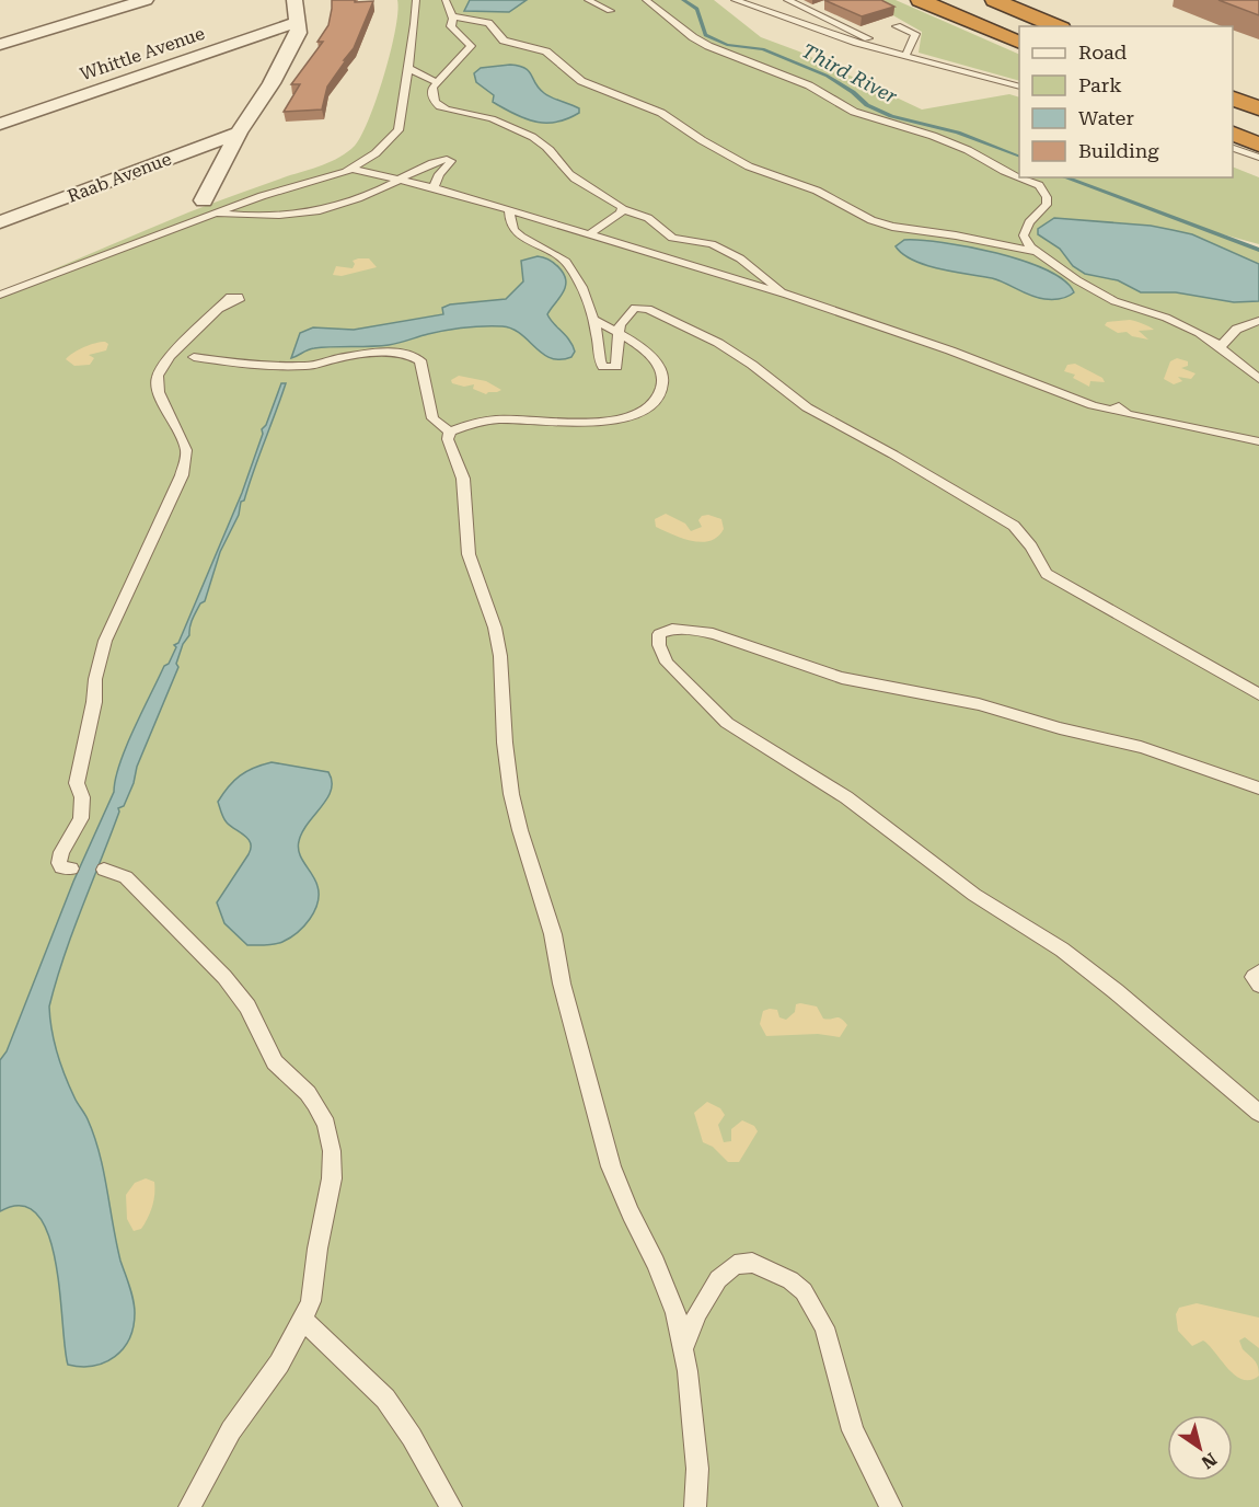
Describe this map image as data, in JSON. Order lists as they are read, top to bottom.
{
  "streets": {
    "street": ["Whittle Avenue", "Raab Avenue"]
  },
  "water": ["Third River"],
  "legend": [
    "Road",
    "Park",
    "Water",
    "Building"
  ],
  "north": "bottom right"
}
